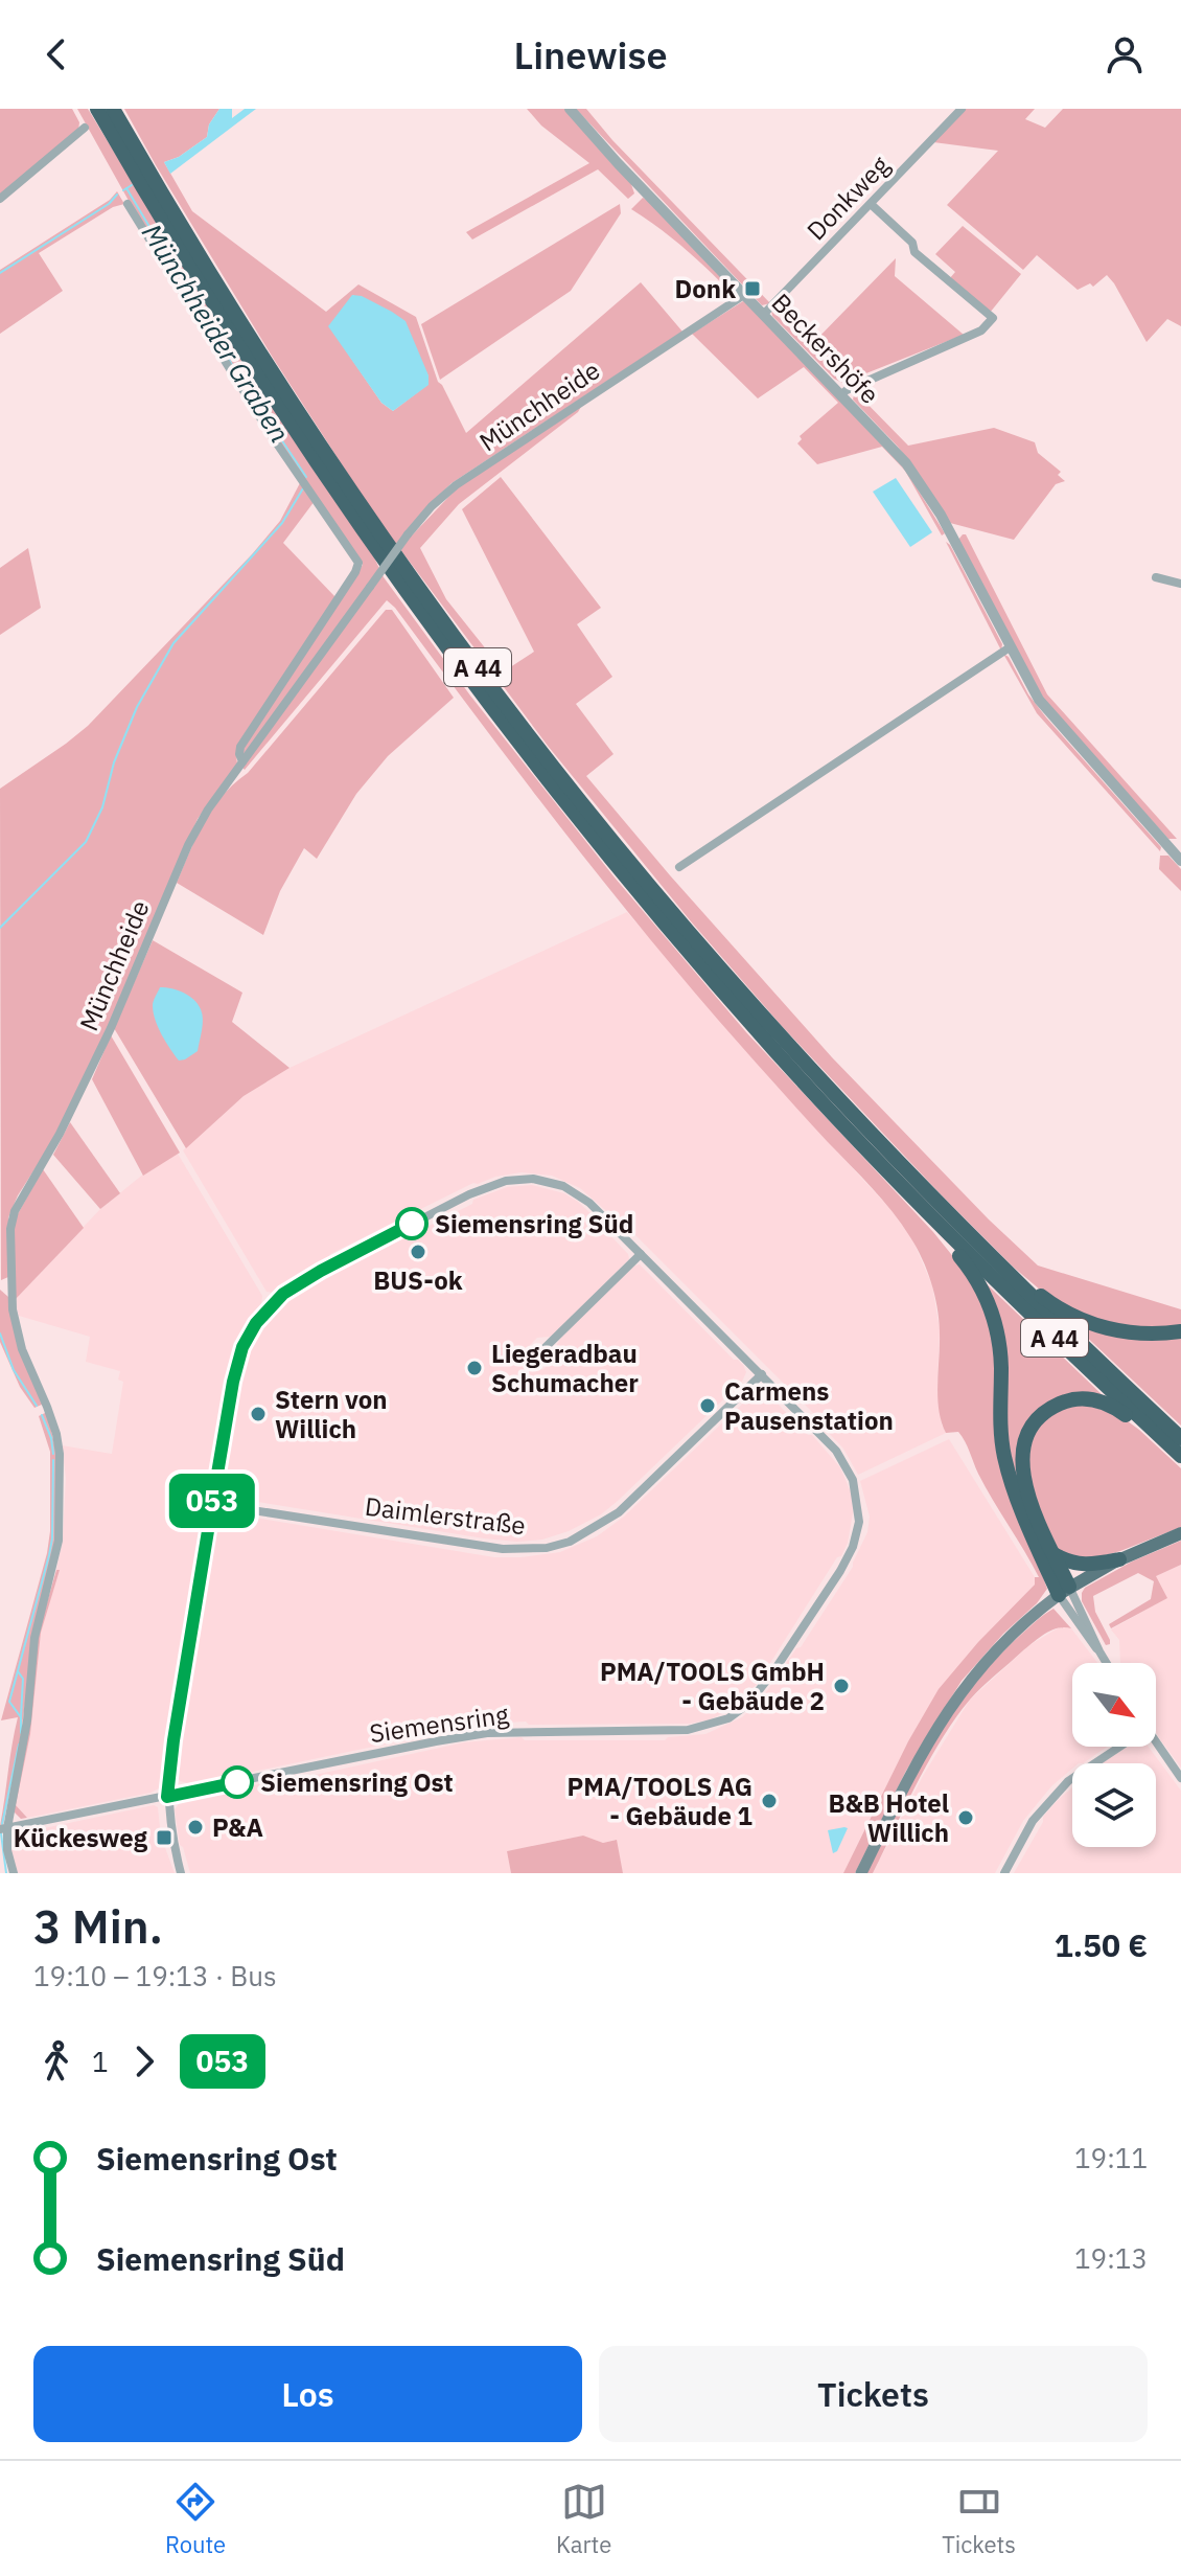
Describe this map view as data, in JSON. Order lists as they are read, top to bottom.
{
  "streets": {
    "highway": ["A 44"],
    "street": [
      "Donkweg",
      "Beckershöfe",
      "Münchheide",
      "Daimlerstraße",
      "Siemensring"
    ]
  },
  "crossings": [
    ["Donkweg", "Beckershöfe"],
    ["Beckershöfe", "Münchheide"],
    ["Münchheide", "Siemensring"],
    ["Daimlerstraße", "Siemensring"]
  ],
  "water": ["Münchheider Graben"],
  "places": {
    "transit": ["Donk", "Kückesweg"],
    "other": [
      "Siemensring Süd",
      "BUS-ok",
      "Liegeradbau Schumacher",
      "Carmens Pausenstation",
      "Stern von Willich",
      "PMA/TOOLS GmbH - Gebäude 2",
      "Siemensring Ost",
      "PMA/TOOLS AG - Gebäude 1",
      "B&B Hotel Willich",
      "P&A"
    ]
  },
  "lines": ["bus line 053"],
  "north": "bottom right",
  "page": {
    "header": "Linewise",
    "on_map": "053",
    "heading": ["3 Min.", "19:10 – 19:13 · Bus", "1.50 €"],
    "legs": ["1", "053"],
    "list": [
      {
        "name": "Siemensring Ost",
        "value": "19:11"
      },
      {
        "name": "Siemensring Süd",
        "value": "19:13"
      }
    ],
    "buttons": ["Los", "Tickets"],
    "tabs": ["Route", "Karte", "Tickets"]
  }
}
